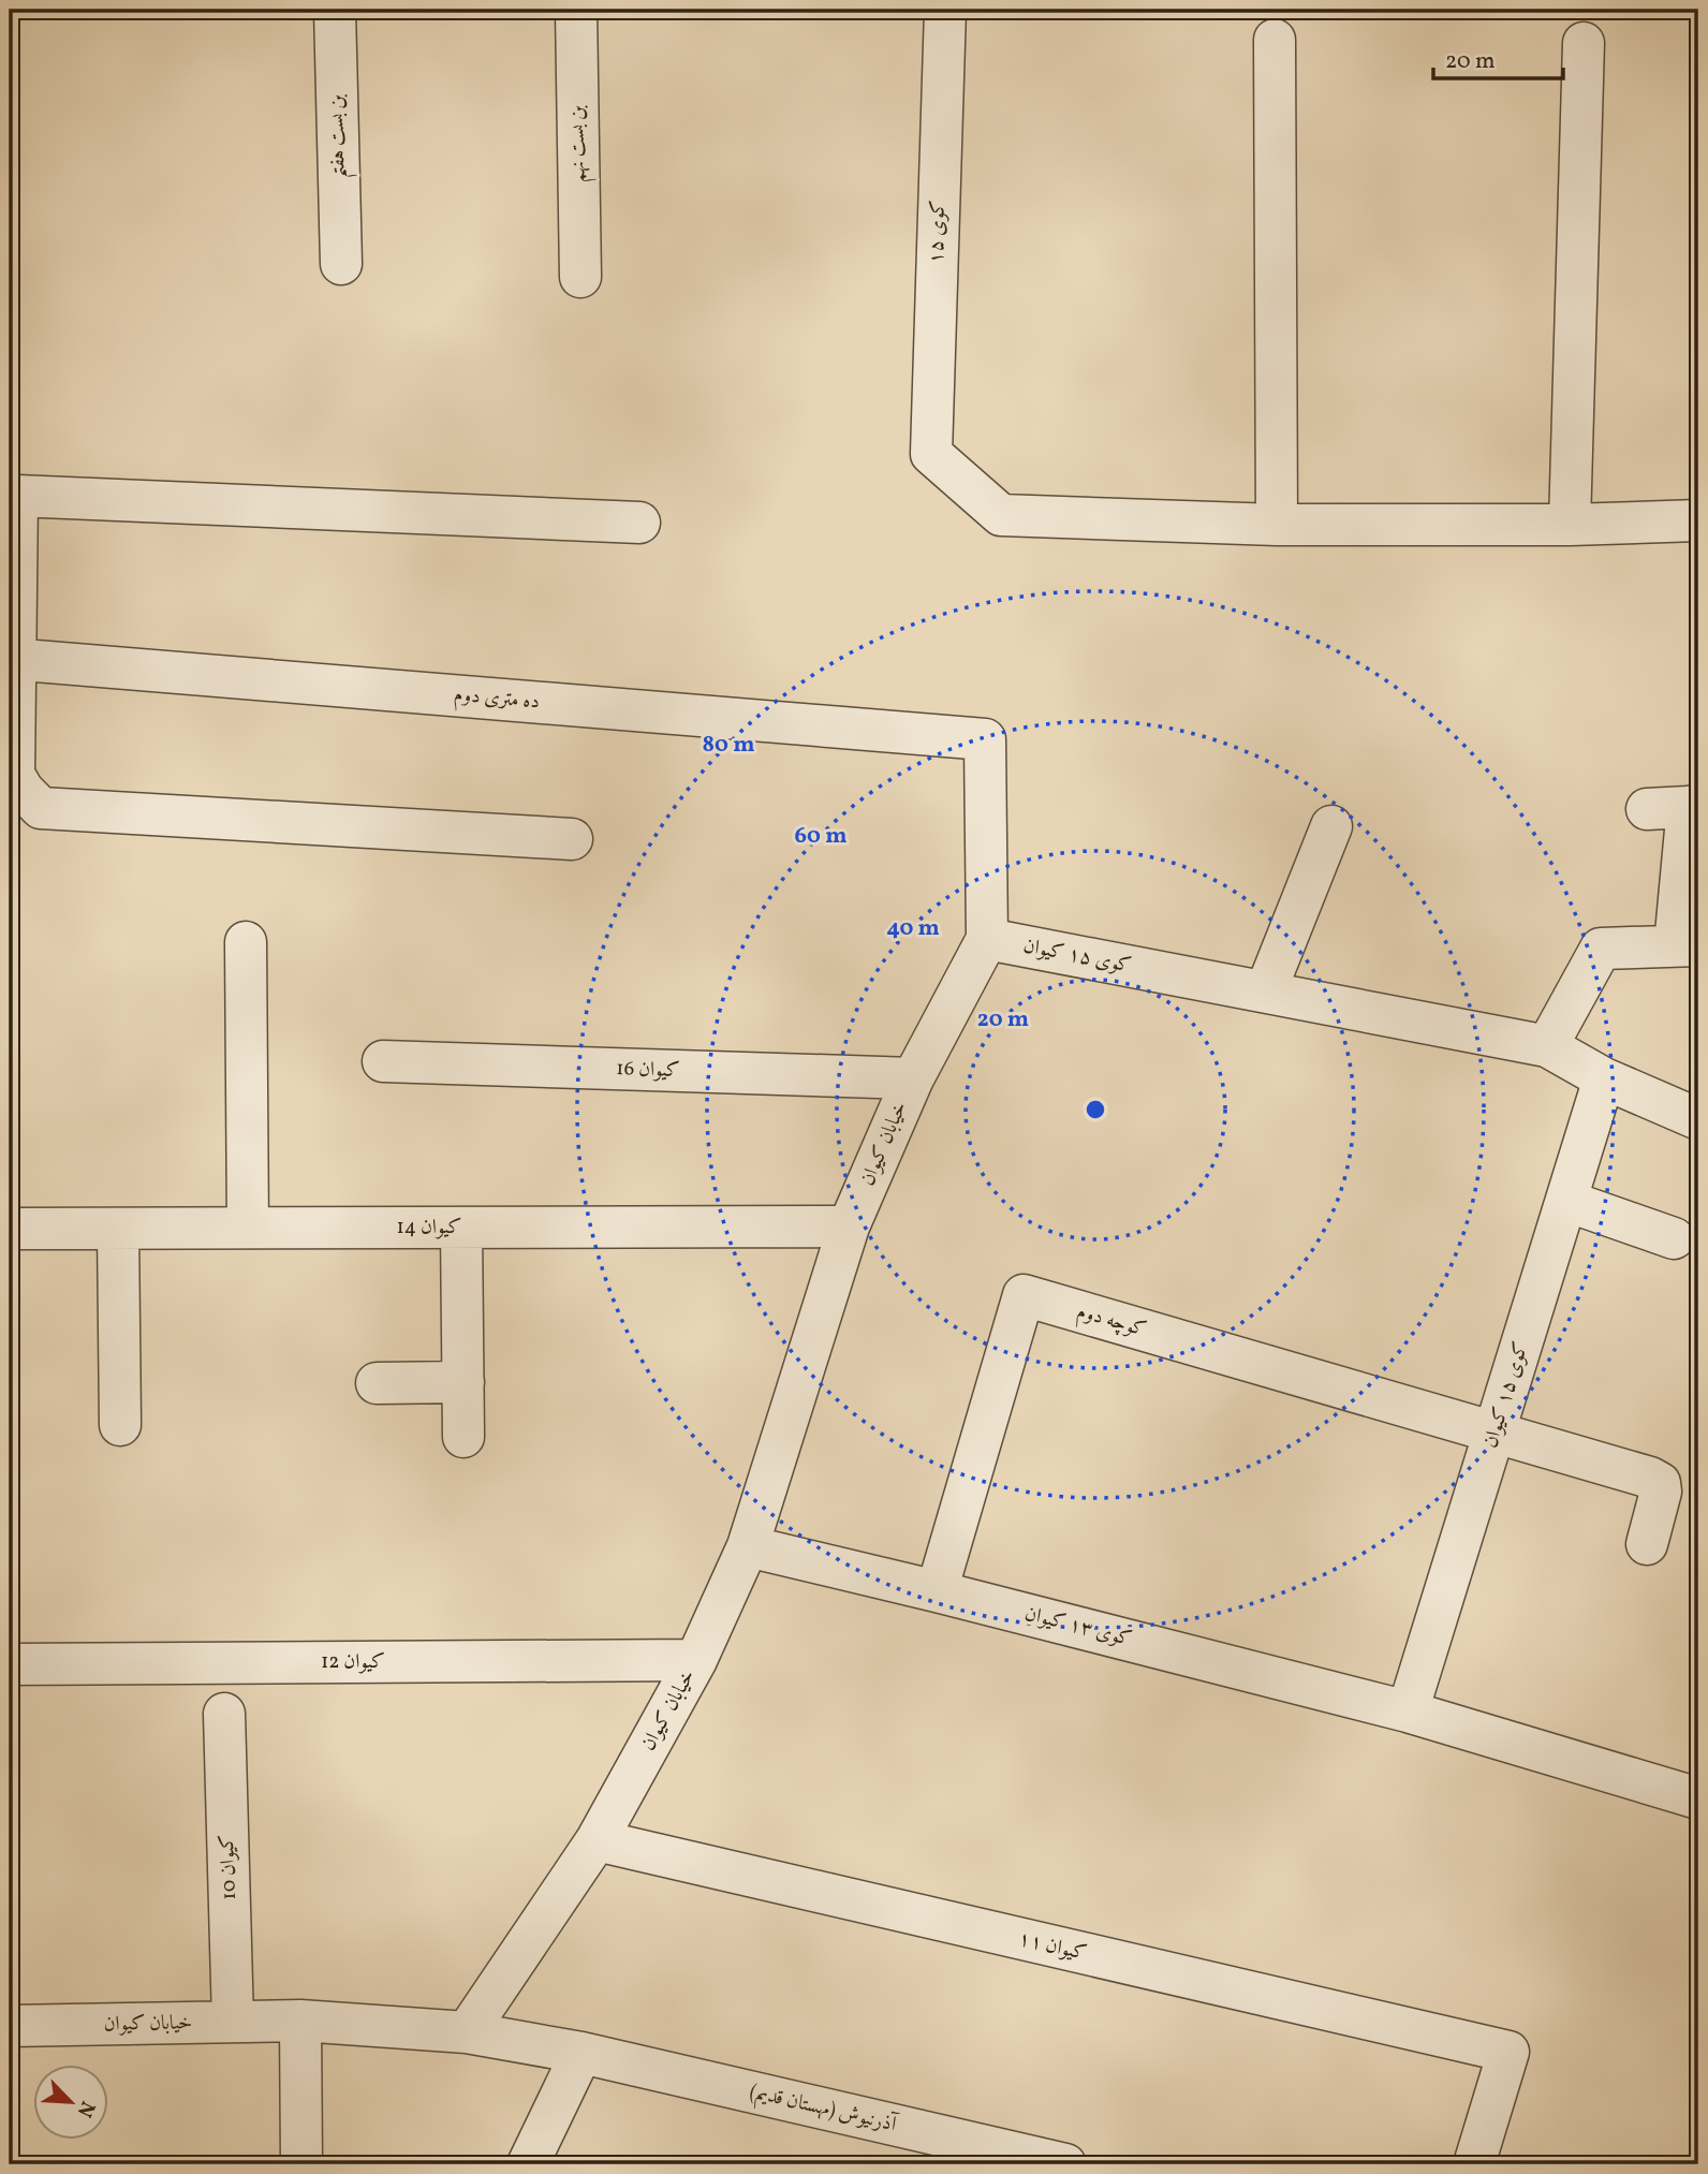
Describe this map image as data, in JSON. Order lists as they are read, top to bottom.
{
  "streets": {
    "street": [
      "بن بست هفتم",
      "بن بست نهم",
      "کوی ۱۵",
      "ده متری دوم",
      "کوی ۱۵ کیوان",
      "کیوان 16",
      "خیابان کیوان",
      "کیوان 14",
      "کوچه دوم",
      "کوی ۱۳ کیوان",
      "کیوان 12",
      "کیوان 10",
      "کیوان ۱۱",
      "آذرنیوش (مهستان قدیم)"
    ]
  },
  "crossings": [
    ["ده متری دوم", "کوی ۱۵ کیوان"],
    ["ده متری دوم", "خیابان کیوان"],
    ["کوی ۱۵ کیوان", "خیابان کیوان"],
    ["کوی ۱۵ کیوان", "کوچه دوم"],
    ["کوی ۱۵ کیوان", "کوی ۱۳ کیوان"],
    ["کیوان 16", "خیابان کیوان"],
    ["خیابان کیوان", "کیوان 14"],
    ["خیابان کیوان", "کوی ۱۳ کیوان"],
    ["خیابان کیوان", "کیوان 12"],
    ["خیابان کیوان", "کیوان 10"],
    ["خیابان کیوان", "کیوان ۱۱"],
    ["خیابان کیوان", "آذرنیوش (مهستان قدیم)"],
    ["کوچه دوم", "کوی ۱۳ کیوان"]
  ],
  "scale_bar": "20 m",
  "north": "bottom right",
  "rings": [
    "80 m",
    "60 m",
    "40 m",
    "20 m"
  ]
}
